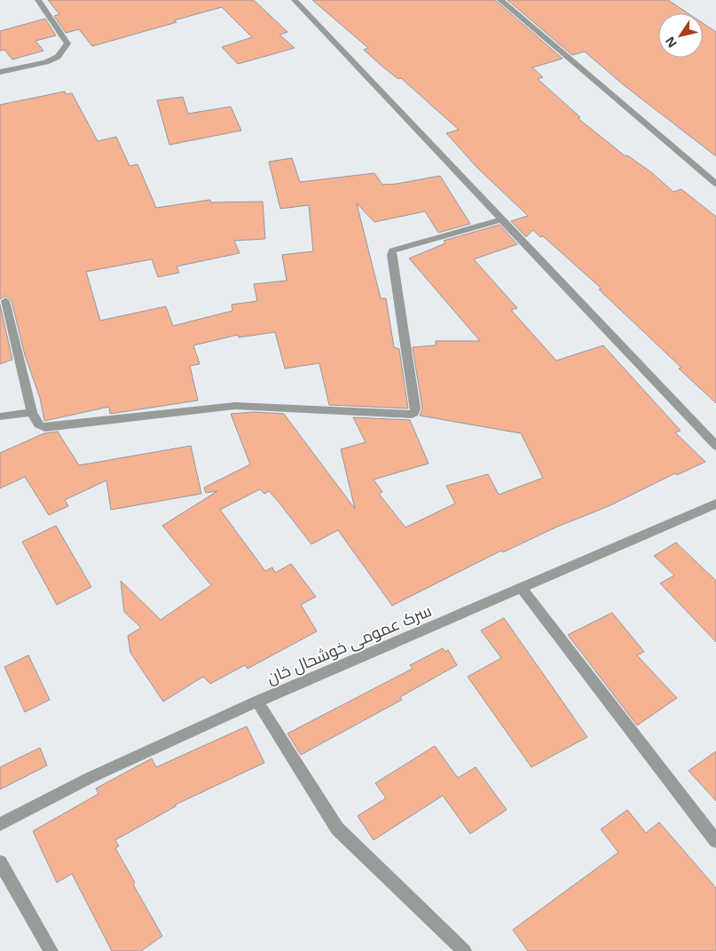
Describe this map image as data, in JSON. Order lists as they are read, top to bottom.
{
  "streets": {
    "street": ["سرک عمومی خوشحال خان"]
  },
  "north": "bottom left"
}
